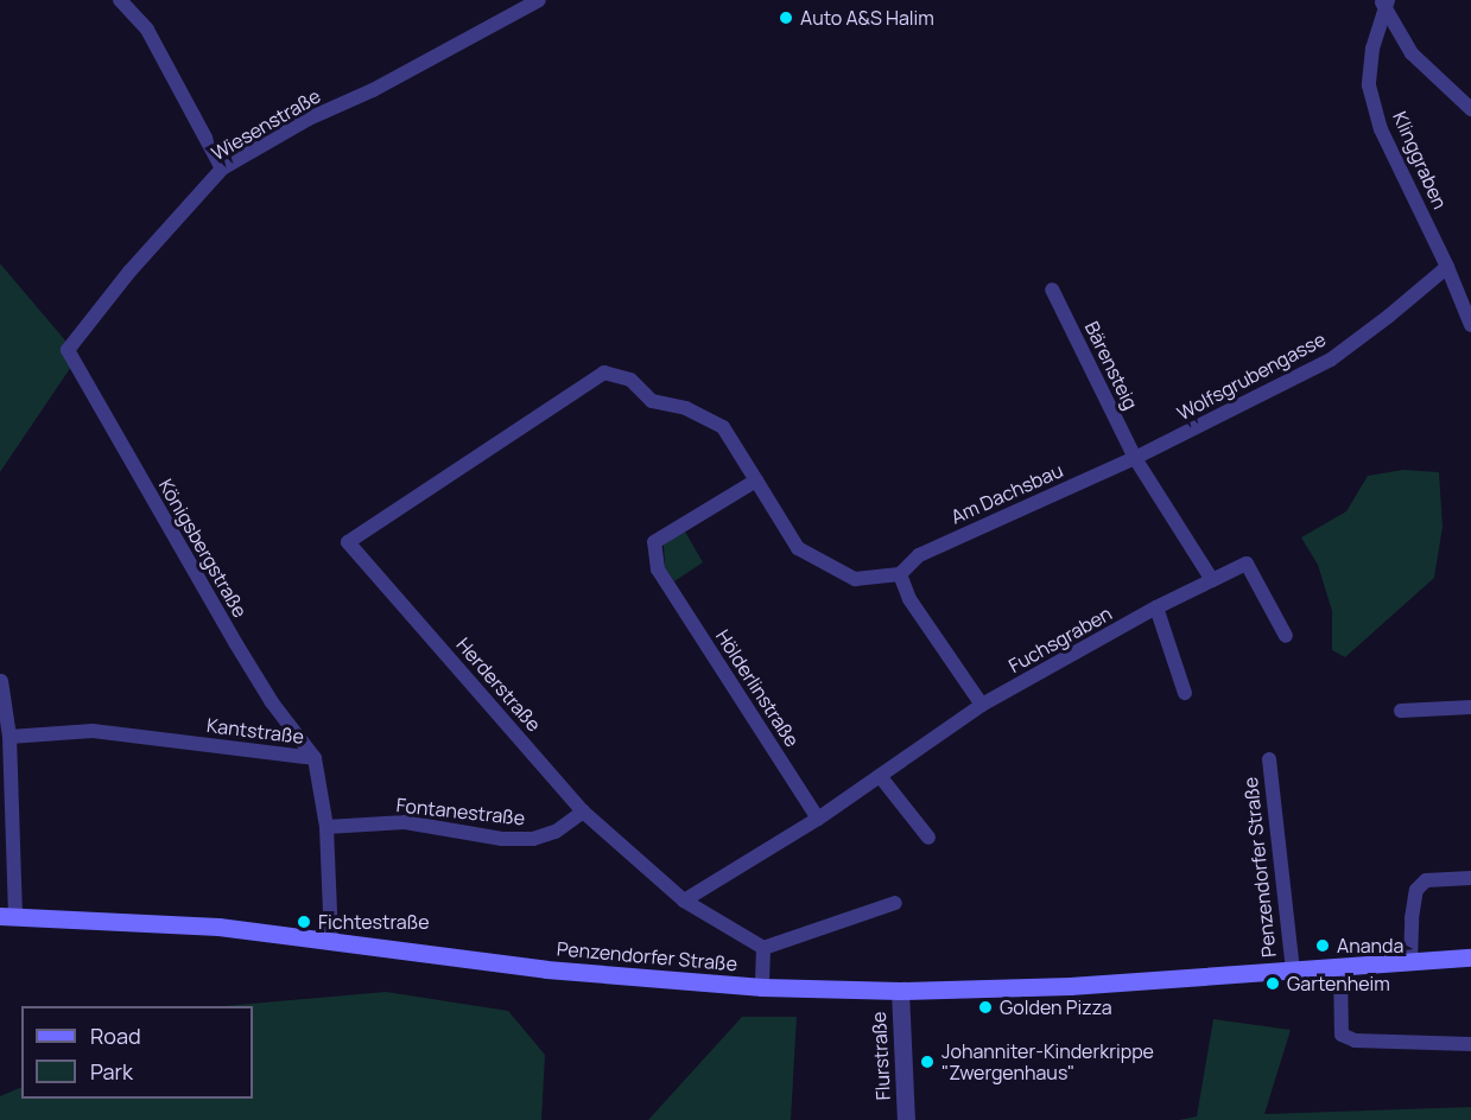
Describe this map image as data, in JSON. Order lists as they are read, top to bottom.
{
  "streets": {
    "main road": ["Penzendorfer Straße"],
    "street": [
      "Wiesenstraße",
      "Klinggraben",
      "Bärensteig",
      "Wolfsgrubengasse",
      "Am Dachsbau",
      "Königsbergstraße",
      "Fuchsgraben",
      "Herderstraße",
      "Hölderlinstraße",
      "Kantstraße",
      "Fontanestraße",
      "Flurstraße"
    ]
  },
  "crossings": [
    ["Wiesenstraße", "Königsbergstraße"],
    ["Klinggraben", "Wolfsgrubengasse"],
    ["Bärensteig", "Wolfsgrubengasse"],
    ["Bärensteig", "Am Dachsbau"],
    ["Wolfsgrubengasse", "Am Dachsbau"],
    ["Königsbergstraße", "Kantstraße"],
    ["Fuchsgraben", "Hölderlinstraße"],
    ["Herderstraße", "Hölderlinstraße"],
    ["Herderstraße", "Fontanestraße"],
    ["Kantstraße", "Fontanestraße"],
    ["Kantstraße", "Penzendorfer Straße"],
    ["Penzendorfer Straße", "Flurstraße"]
  ],
  "places": [
    "Auto A&S Halim",
    "Fichtestraße",
    "Ananda",
    "Gartenheim",
    "Golden Pizza",
    "Johanniter-Kinderkrippe \"Zwergenhaus\""
  ],
  "legend": ["Road", "Park"]
}
